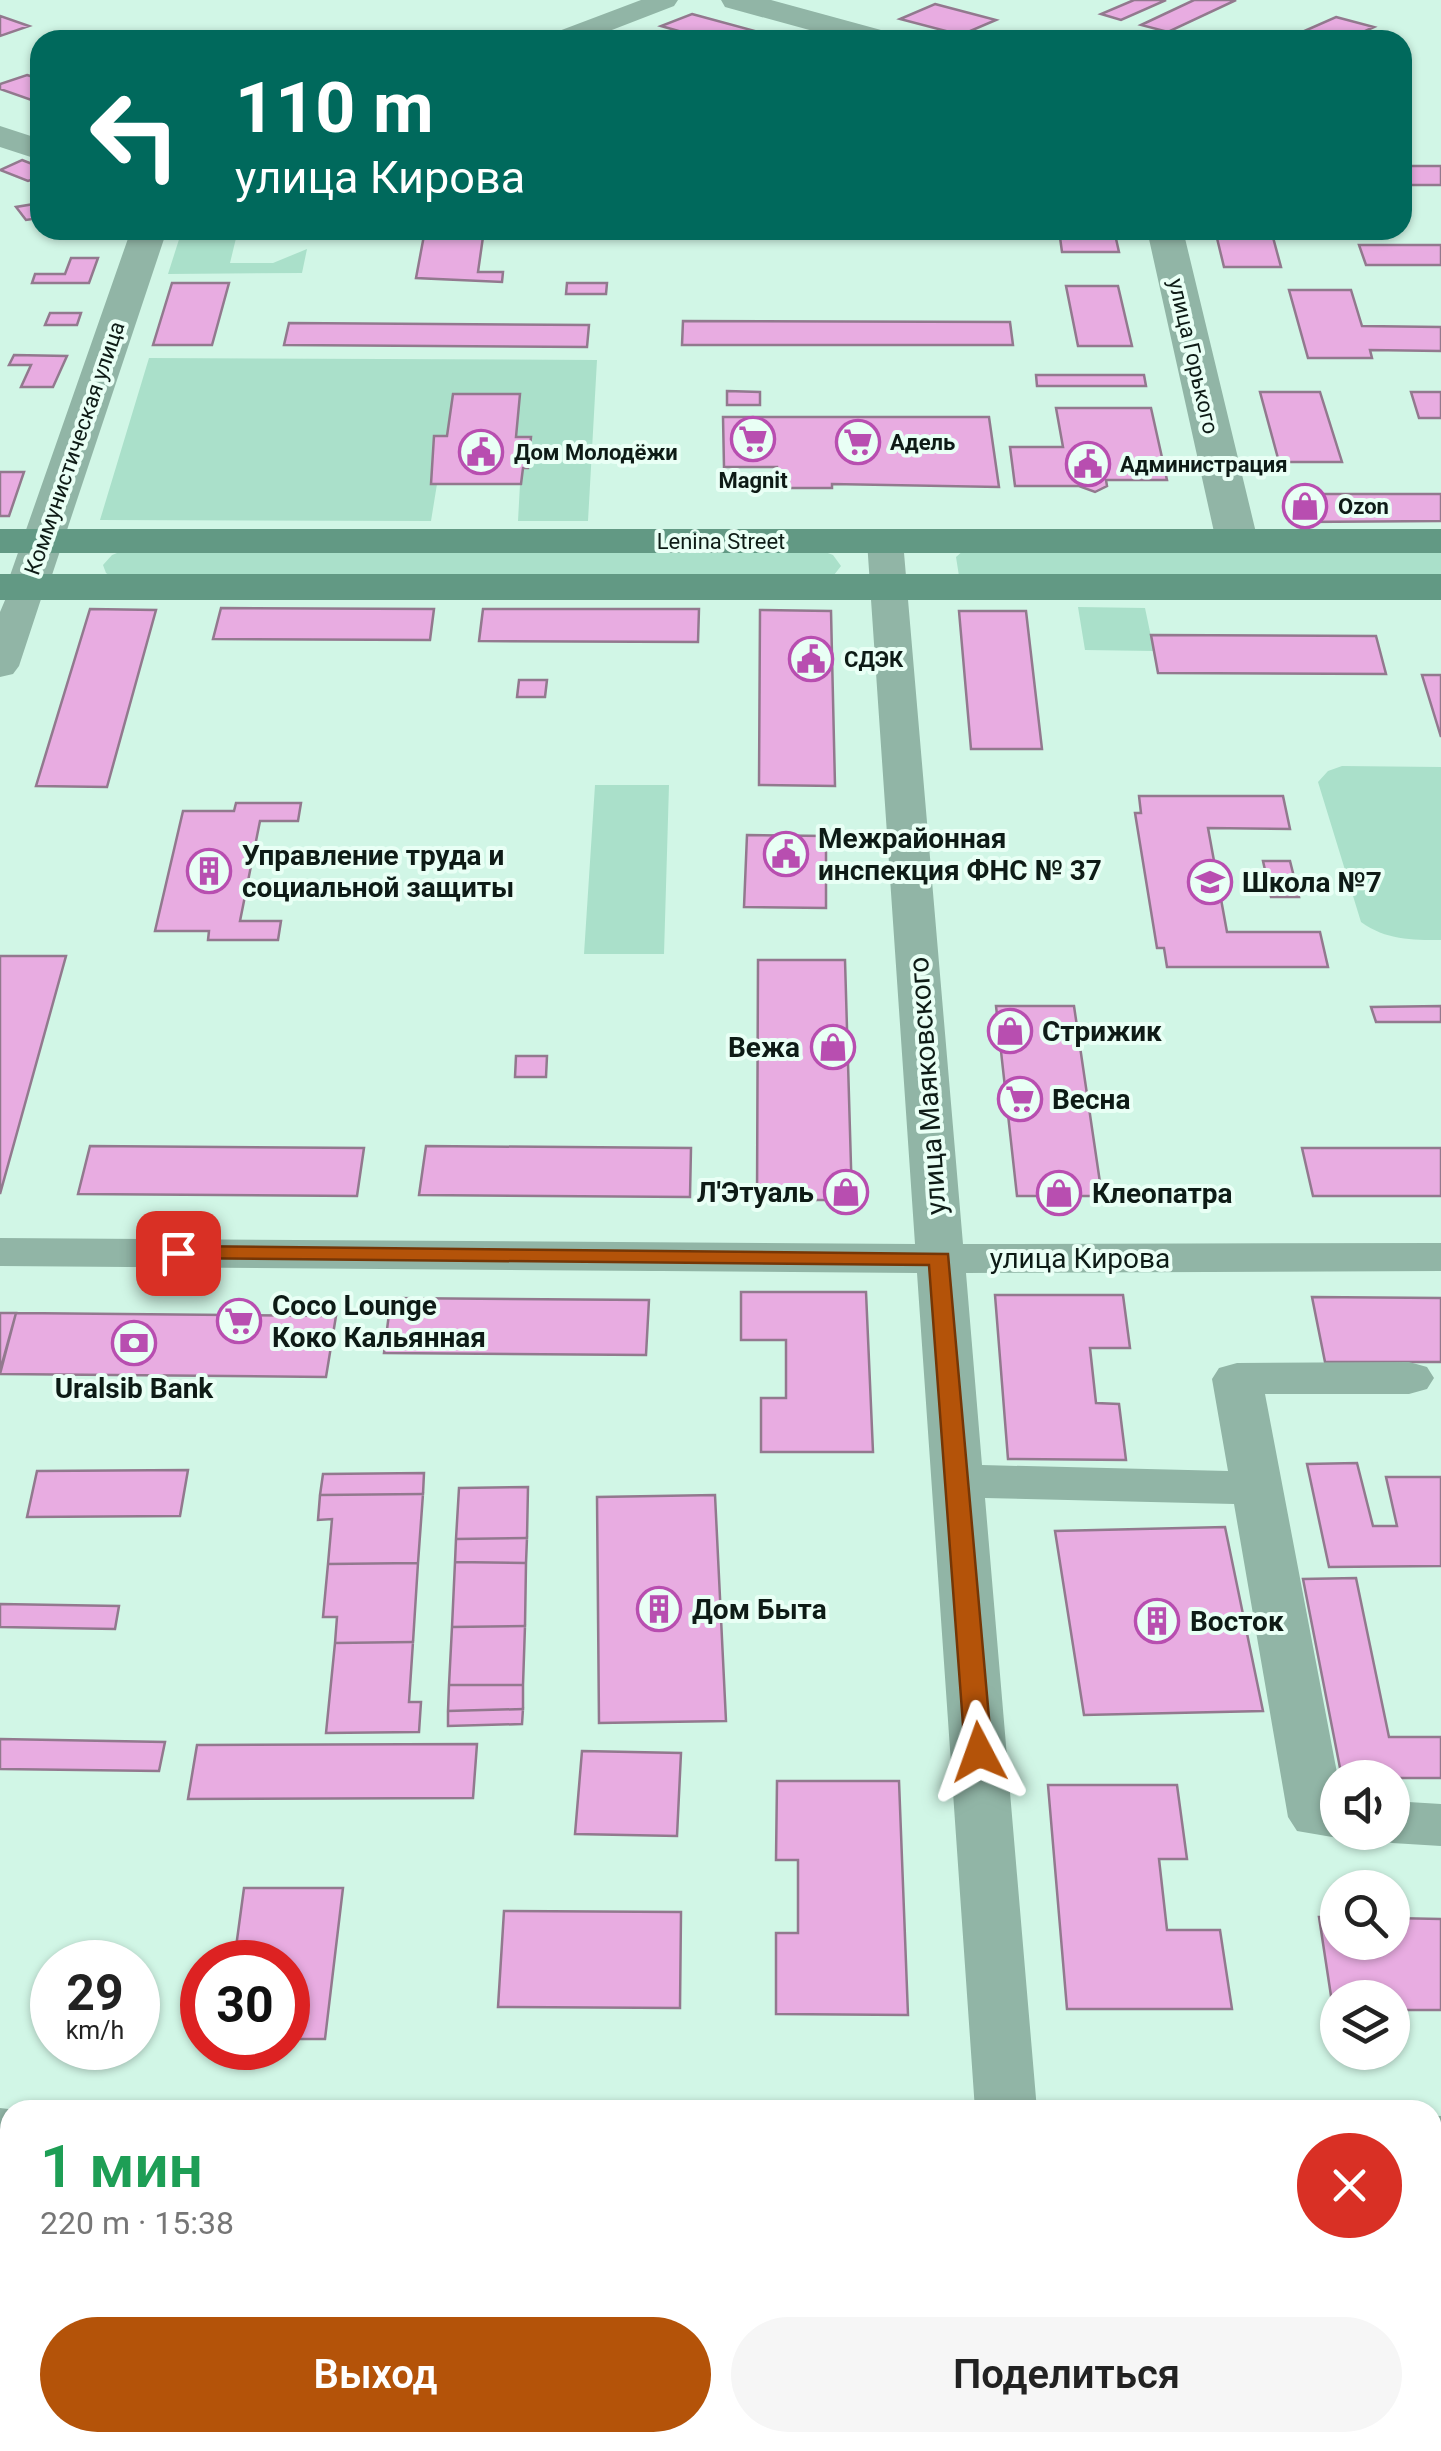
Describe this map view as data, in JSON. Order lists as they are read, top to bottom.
{
  "streets": {
    "main road": ["Lenina Street"],
    "street": [
      "улица Горького",
      "Коммунистическая улица",
      "улица Маяковского",
      "улица Кирова"
    ]
  },
  "crossings": [
    ["улица Горького", "Lenina Street"],
    ["Коммунистическая улица", "Lenina Street"],
    ["Lenina Street", "улица Маяковского"],
    ["улица Маяковского", "улица Кирова"]
  ],
  "places": {
    "supermarket": [
      "Magnit",
      "Адель",
      "Весна",
      "Coco Lounge Коко Кальянная"
    ],
    "public building": [
      "Дом Молодёжи",
      "Администрация",
      "СДЭК",
      "Межрайонная инспекция ФНС № 37"
    ],
    "shop": [
      "Ozon",
      "Стрижик",
      "Вежа",
      "Л'Этуаль",
      "Клеопатра"
    ],
    "building": ["Управление труда и социальной защиты", "Дом Быта", "Восток"],
    "school or university": ["Школа №7"],
    "bank": ["Uralsib Bank"]
  },
  "page": {
    "turn": ["110 m", "улица Кирова"],
    "speed": "29 km/h",
    "limit": "30",
    "heading": ["1 мин", "220 m · 15:38"],
    "buttons": ["Выход", "Поделиться"]
  }
}
